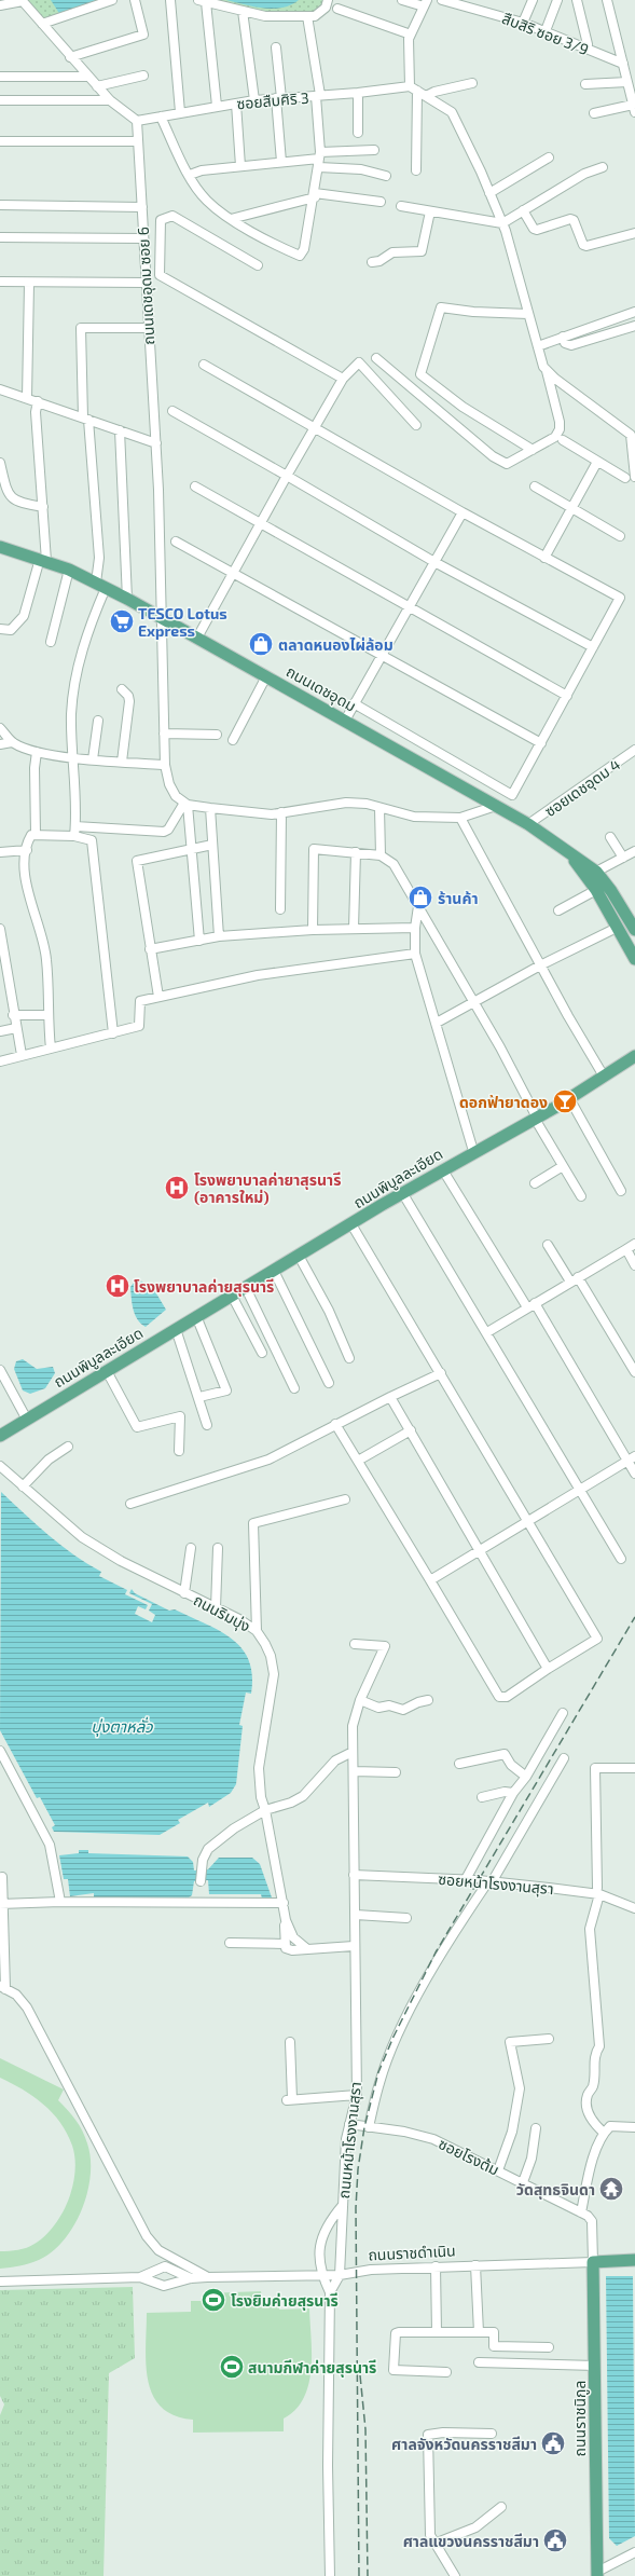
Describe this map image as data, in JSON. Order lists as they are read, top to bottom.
{
  "streets": {
    "main road": [
      "ถนนเดชอุดม",
      "ถนนพิบูลละเอียด",
      "ถนนราชดำเนิน",
      "ถนนราชนิกูล"
    ],
    "street": [
      "สืบสิริ ซอย 3/9",
      "ซอยสืบศิริ 3",
      "ถนนเดชอุดม ซอย 6",
      "ซอยเดชอุดม 4",
      "ถนนริมบุ่ง",
      "ซอยหน้าโรงงานสุรา",
      "ถนนหน้าโรงงานสุรา",
      "ซอยโรงต้ม"
    ]
  },
  "crossings": [
    ["ซอยสืบศิริ 3", "ถนนเดชอุดม ซอย 6"],
    ["ถนนเดชอุดม ซอย 6", "ถนนเดชอุดม"],
    ["ถนนเดชอุดม", "ซอยเดชอุดม 4"],
    ["ซอยหน้าโรงงานสุรา", "ถนนหน้าโรงงานสุรา"],
    ["ถนนหน้าโรงงานสุรา", "ซอยโรงต้ม"],
    ["ถนนหน้าโรงงานสุรา", "ถนนราชดำเนิน"],
    ["ซอยโรงต้ม", "ถนนราชดำเนิน"],
    ["ซอยโรงต้ม", "ถนนราชนิกูล"],
    ["ถนนราชดำเนิน", "ถนนราชนิกูล"]
  ],
  "water": ["บุ่งตาหลั่ว"],
  "places": {
    "supermarket": ["TESCO Lotus Express"],
    "shop": ["ตลาดหนองไผ่ล้อม", "ร้านค้า"],
    "bar": ["ดอกฟ้ายาดอง"],
    "hospital": ["โรงพยาบาลค่ายาสุรนารี (อาคารใหม่)", "โรงพยาบาลค่ายสุรนารี"],
    "temple": ["วัดสุทธจินดา"],
    "sports": ["โรงยิมค่ายสุรนารี", "สนามกีฬาค่ายสุรนารี"],
    "public building": ["ศาลจังหวัดนครราชสีมา", "ศาลแขวงนครราชสีมา"]
  }
}
